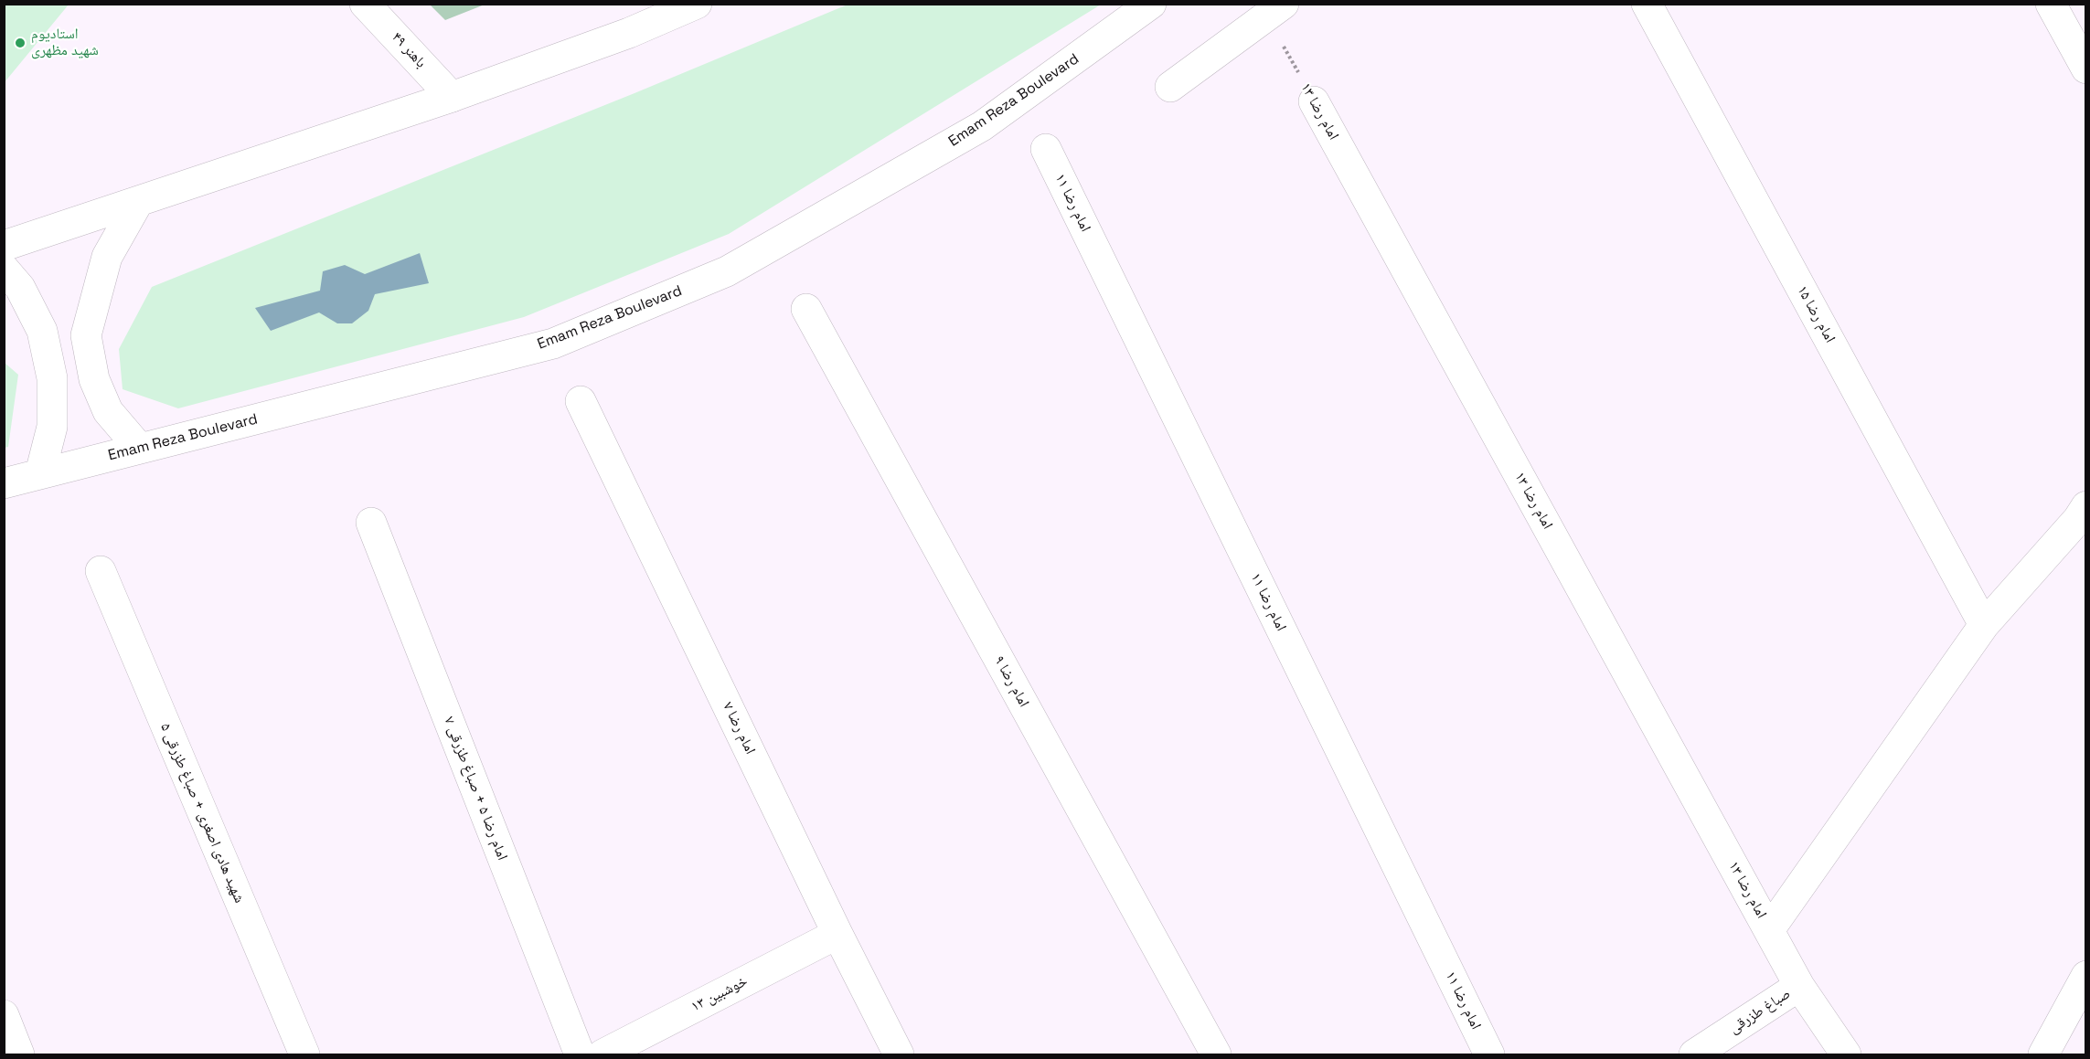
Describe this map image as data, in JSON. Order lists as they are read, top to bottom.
{
  "streets": {
    "street": [
      "باهنر ۴۹",
      "Emam Reza Boulevard",
      "امام رضا ۱۳",
      "امام رضا ۱۱",
      "امام رضا ۱۵",
      "امام رضا ۹",
      "امام رضا ۷",
      "امام رضا ۵ + صباغ طزرقی ۷",
      "شهید هادی اصغری + صباغ طزرقی ۵",
      "خوشبین ۱۳",
      "صباغ طزرقی"
    ]
  },
  "crossings": [
    ["امام رضا ۱۳", "صباغ طزرقی"],
    ["امام رضا ۷", "خوشبین ۱۳"]
  ],
  "places": ["استادیوم شهید مظهری"]
}
